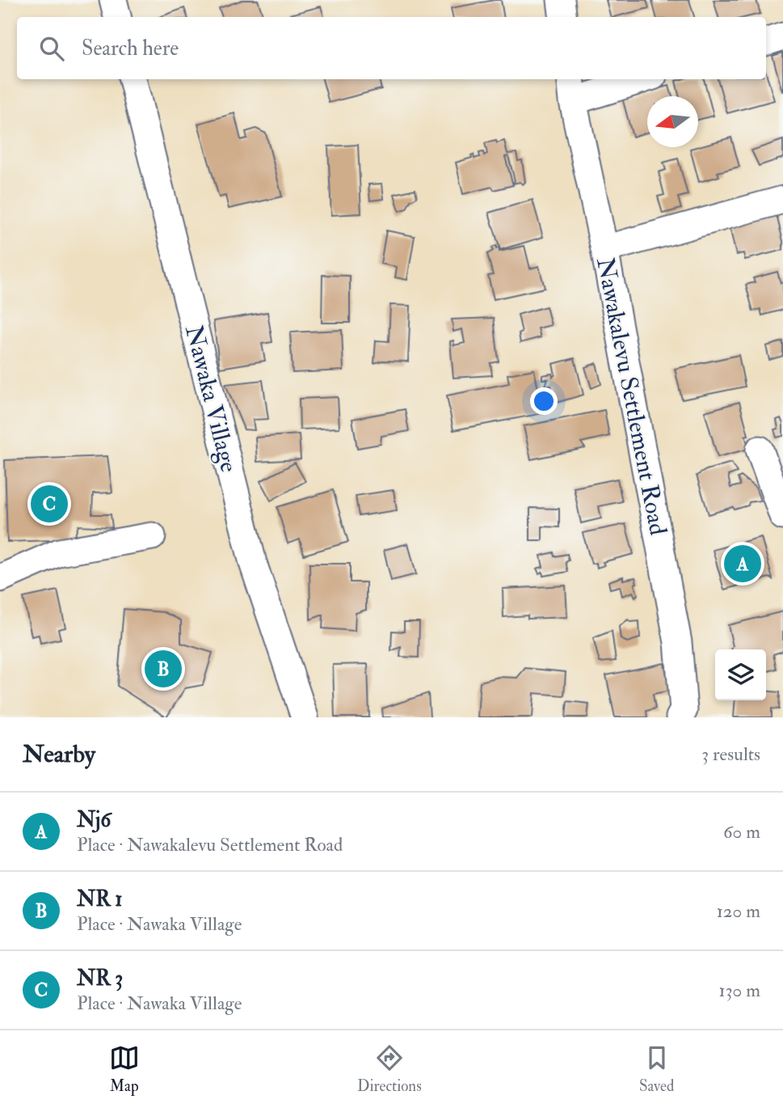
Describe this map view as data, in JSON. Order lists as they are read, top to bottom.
{
  "streets": {
    "street": ["Nawakalevu Settlement Road", "Nawaka Village"]
  },
  "north": "left",
  "page": {
    "search": "Search here",
    "pins": ["C", "A", "B"],
    "heading": ["Nearby", "3 results"],
    "list": [
      {
        "mark": "A",
        "name": "Nj6",
        "note": "Place · Nawakalevu Settlement Road",
        "value": "60 m"
      },
      {
        "mark": "B",
        "name": "NR 1",
        "note": "Place · Nawaka Village",
        "value": "120 m"
      },
      {
        "mark": "C",
        "name": "NR 3",
        "note": "Place · Nawaka Village",
        "value": "130 m"
      }
    ],
    "nav": ["Map", "Directions", "Saved"]
  }
}
